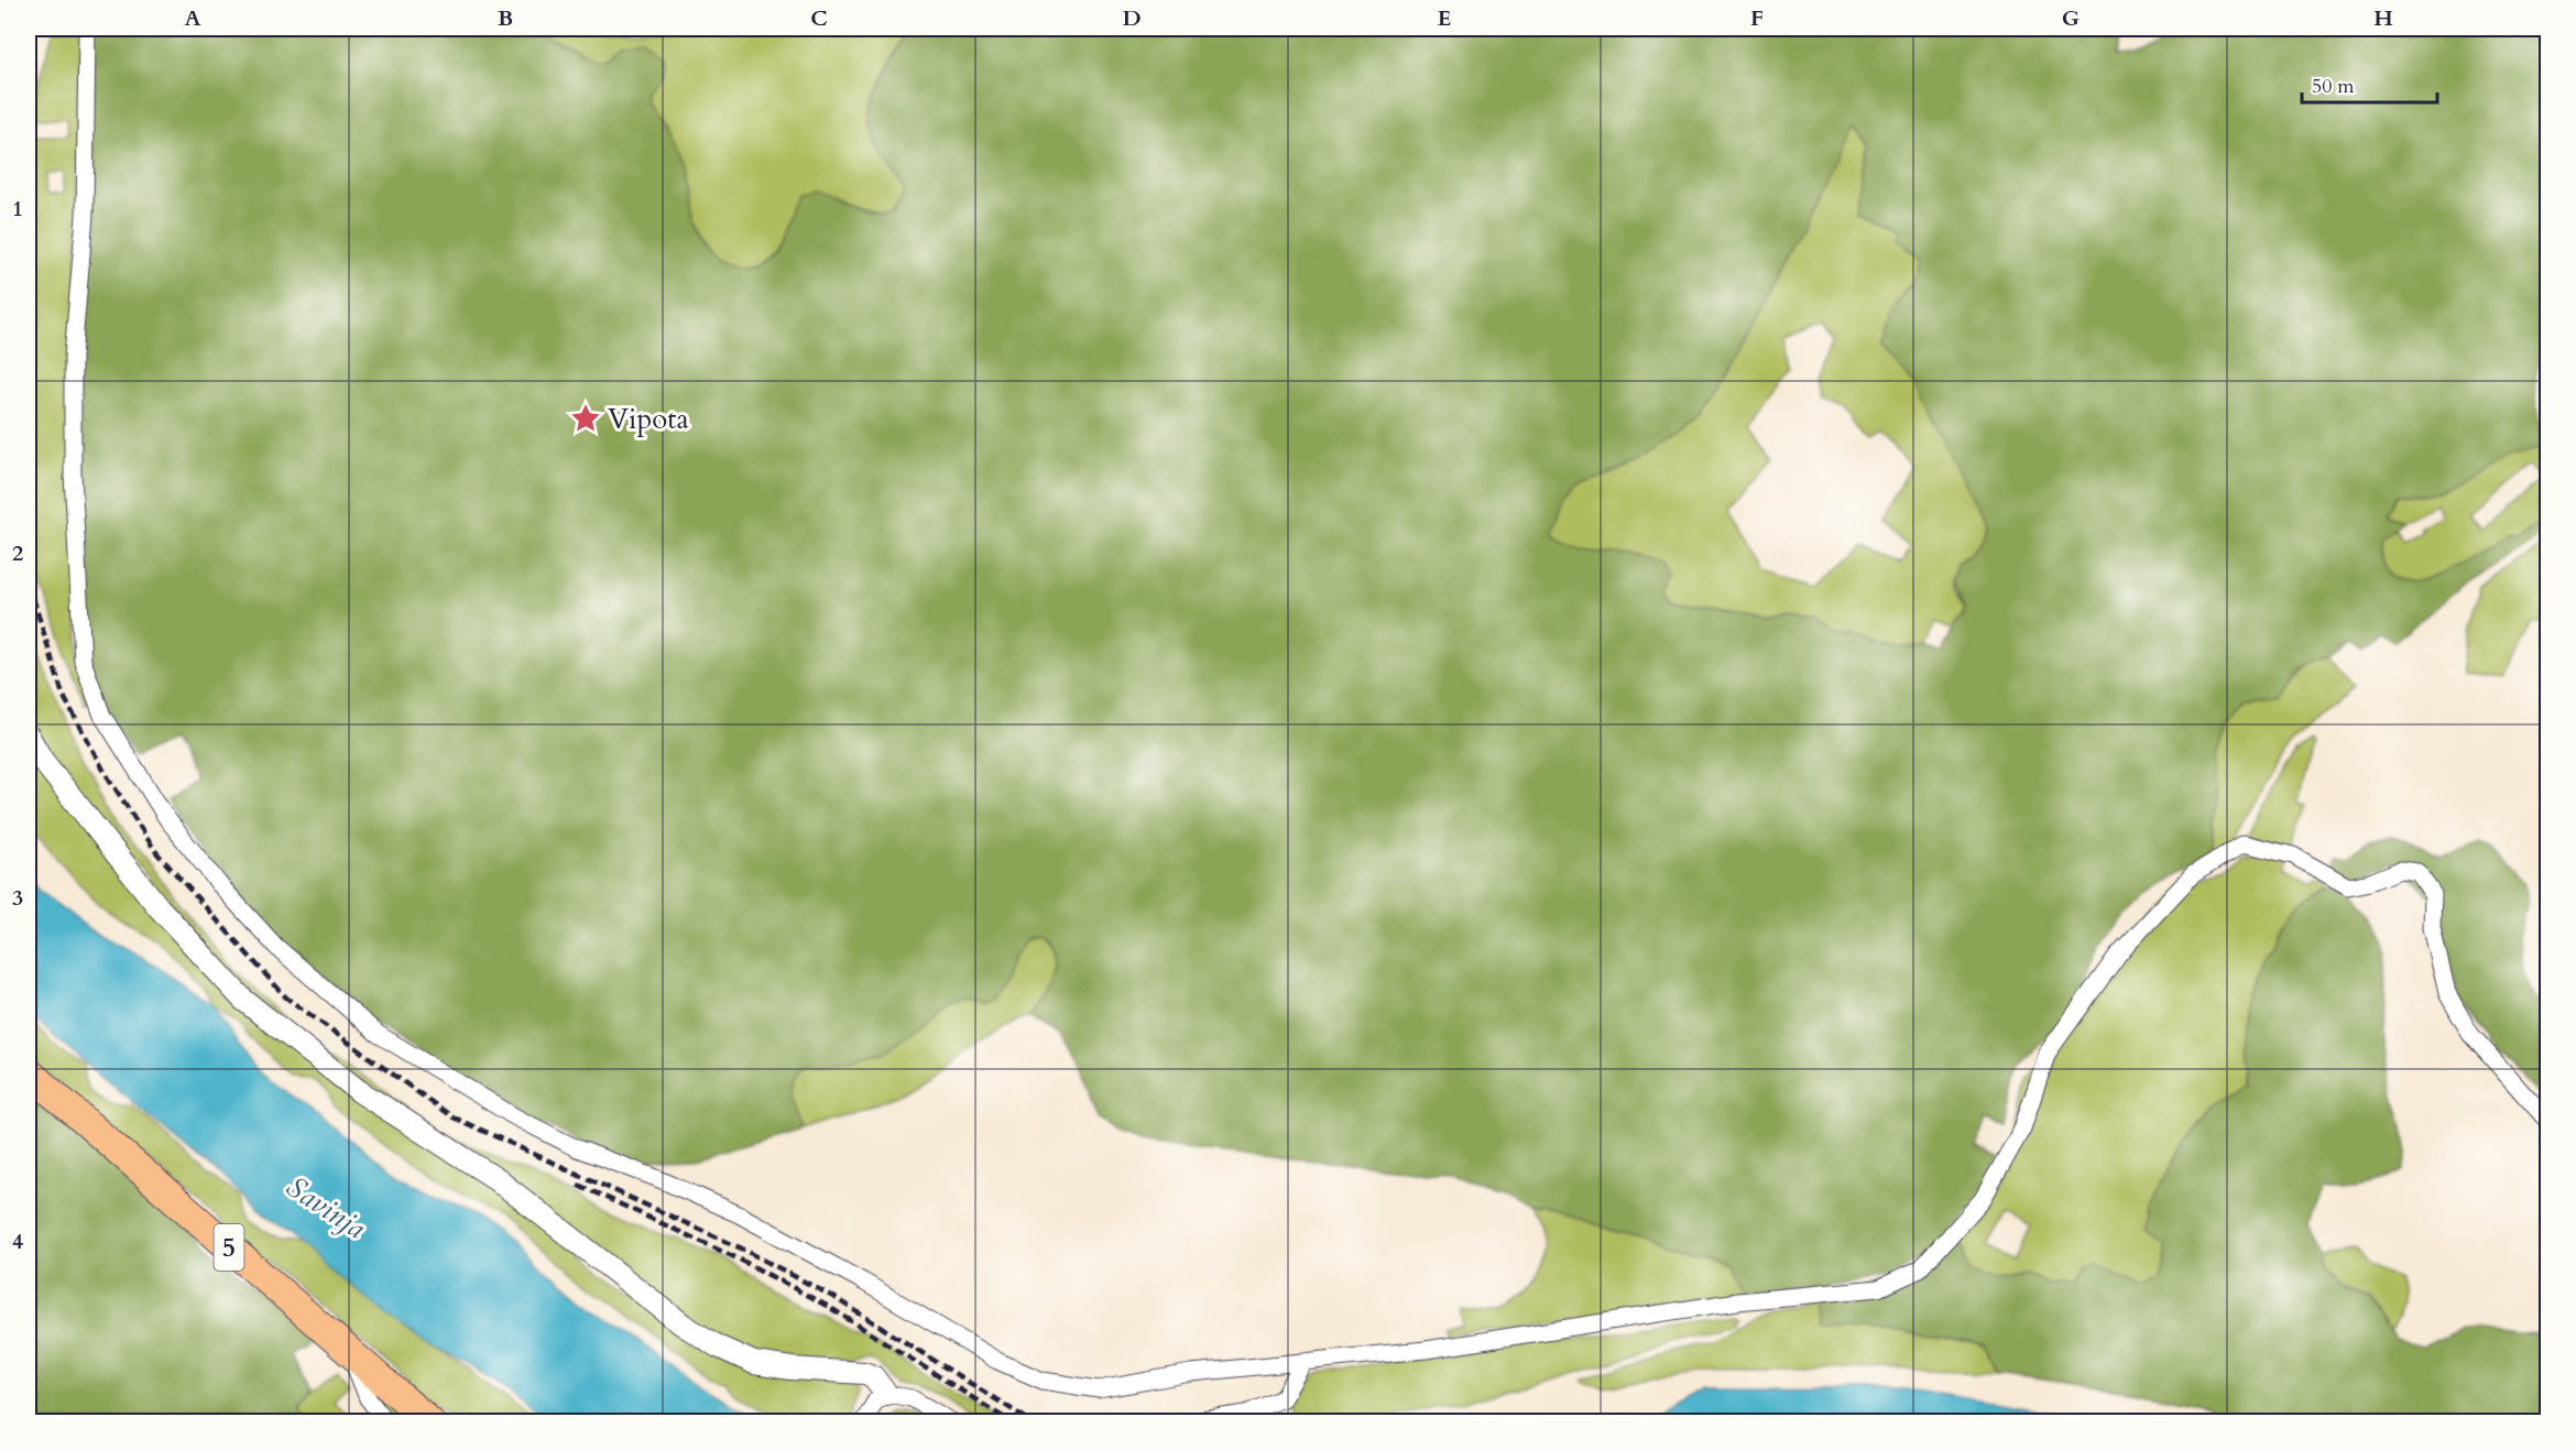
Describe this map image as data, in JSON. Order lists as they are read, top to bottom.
{
  "streets": {
    "main road": ["5"]
  },
  "water": ["Savinja"],
  "places": {
    "place": ["Vipota"]
  },
  "scale_bar": "50 m",
  "grid": {
    "columns": [
      "A",
      "B",
      "C",
      "D",
      "E",
      "F",
      "G",
      "H"
    ],
    "rows": [
      "1",
      "2",
      "3",
      "4"
    ]
  }
}
